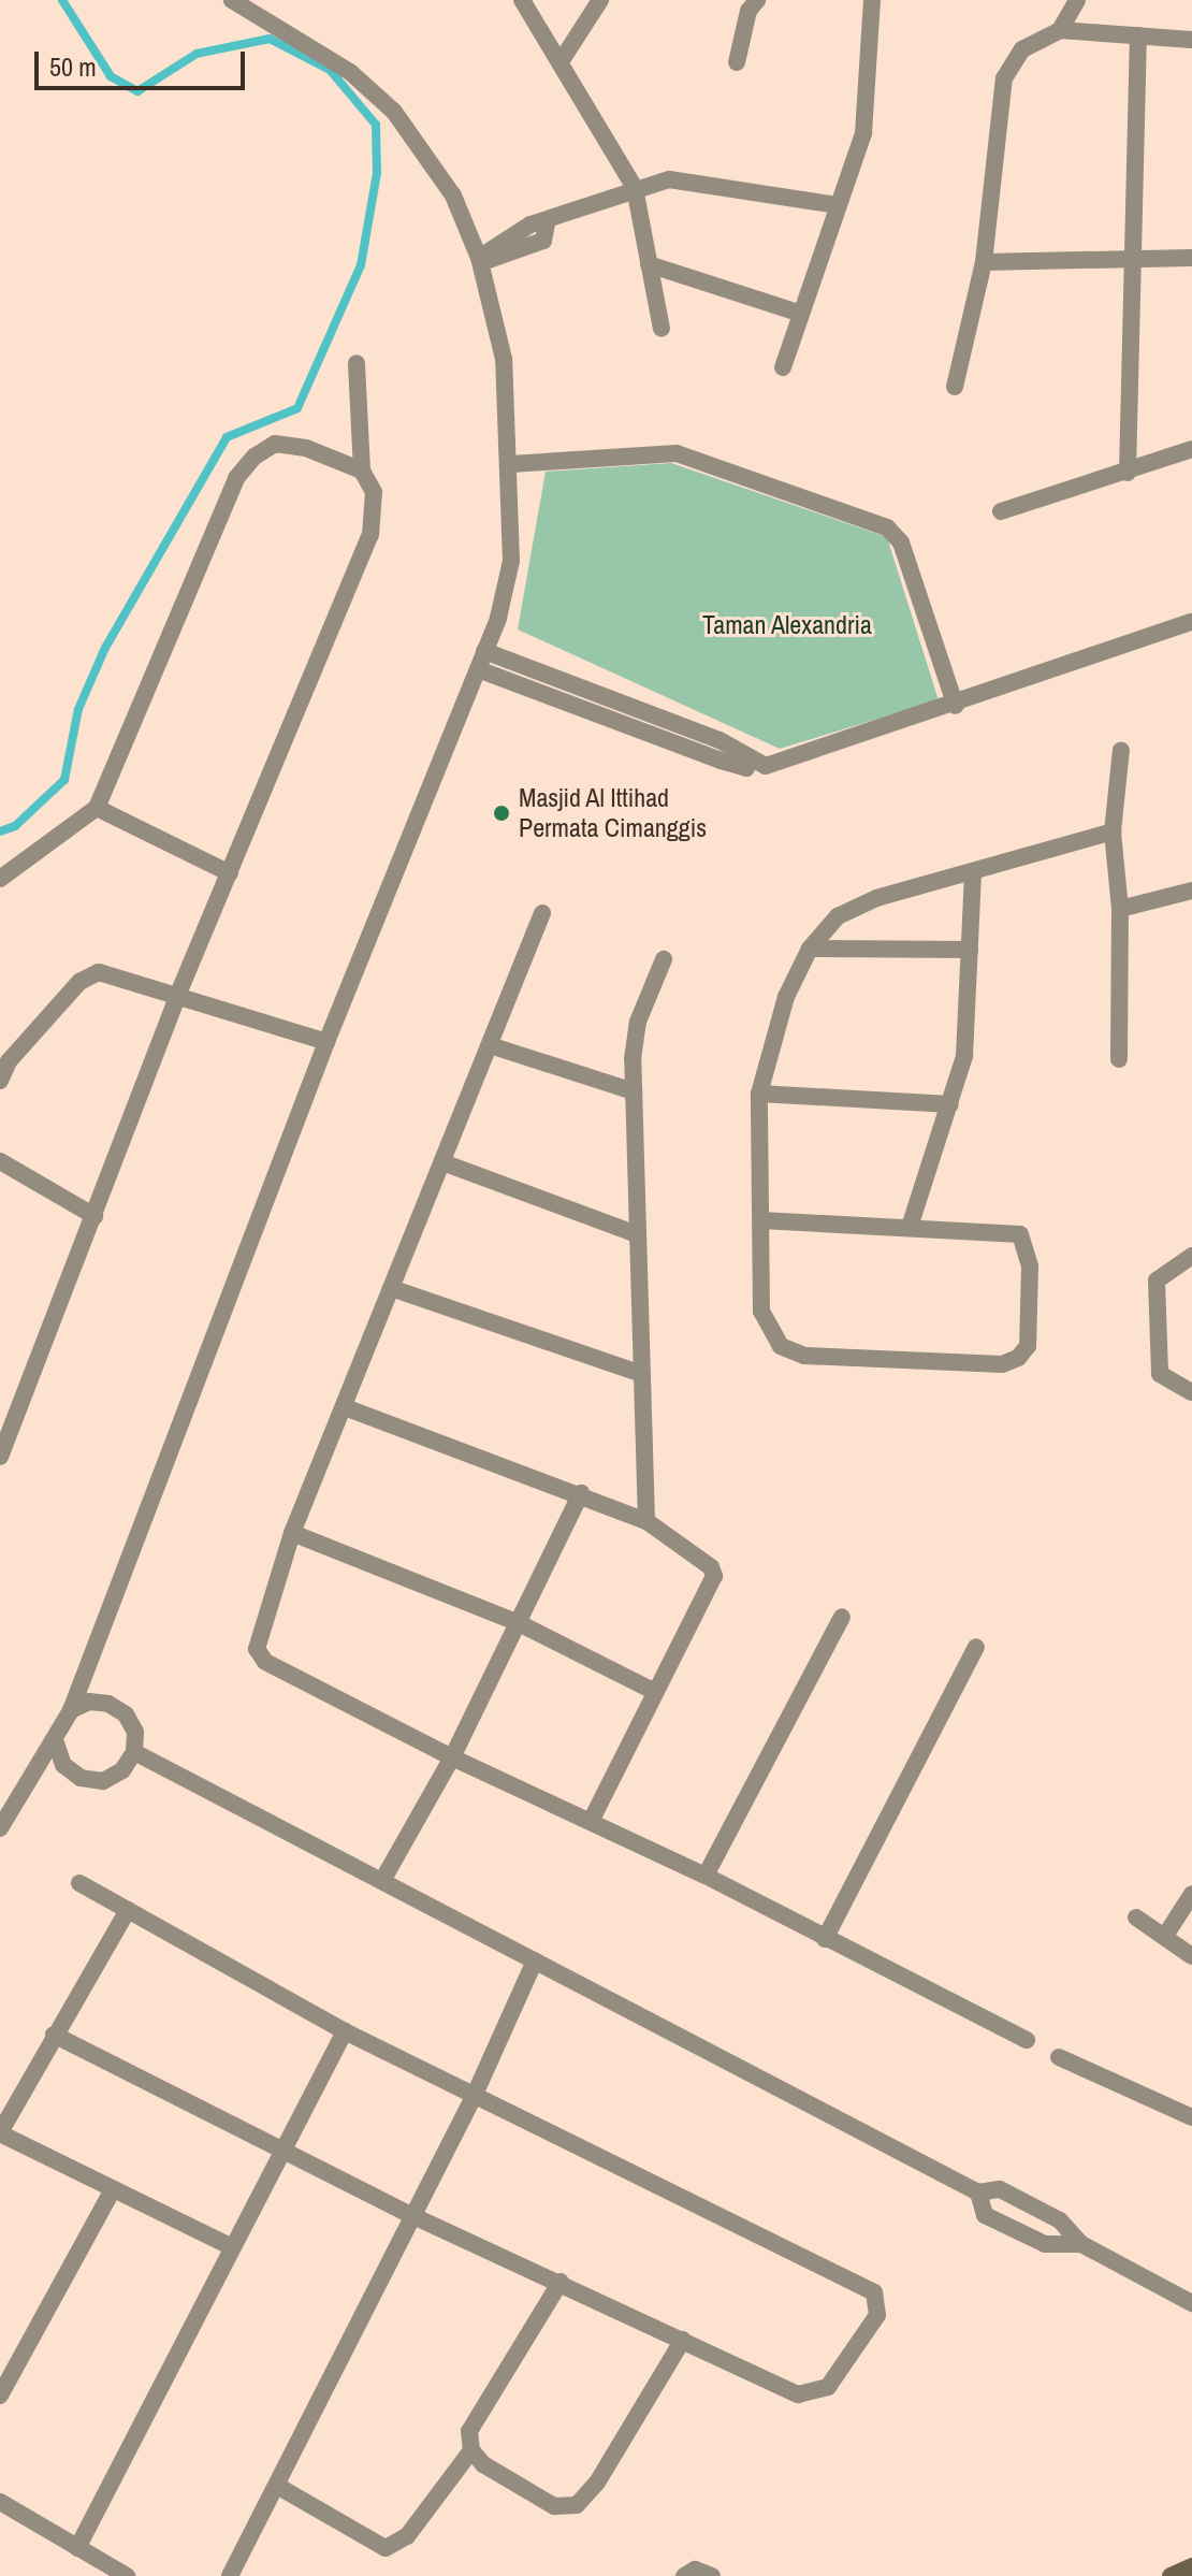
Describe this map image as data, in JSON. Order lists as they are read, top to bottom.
{
  "parks": ["Taman Alexandria"],
  "places": ["Masjid Al Ittihad Permata Cimanggis"],
  "scale_bar": "50 m"
}
